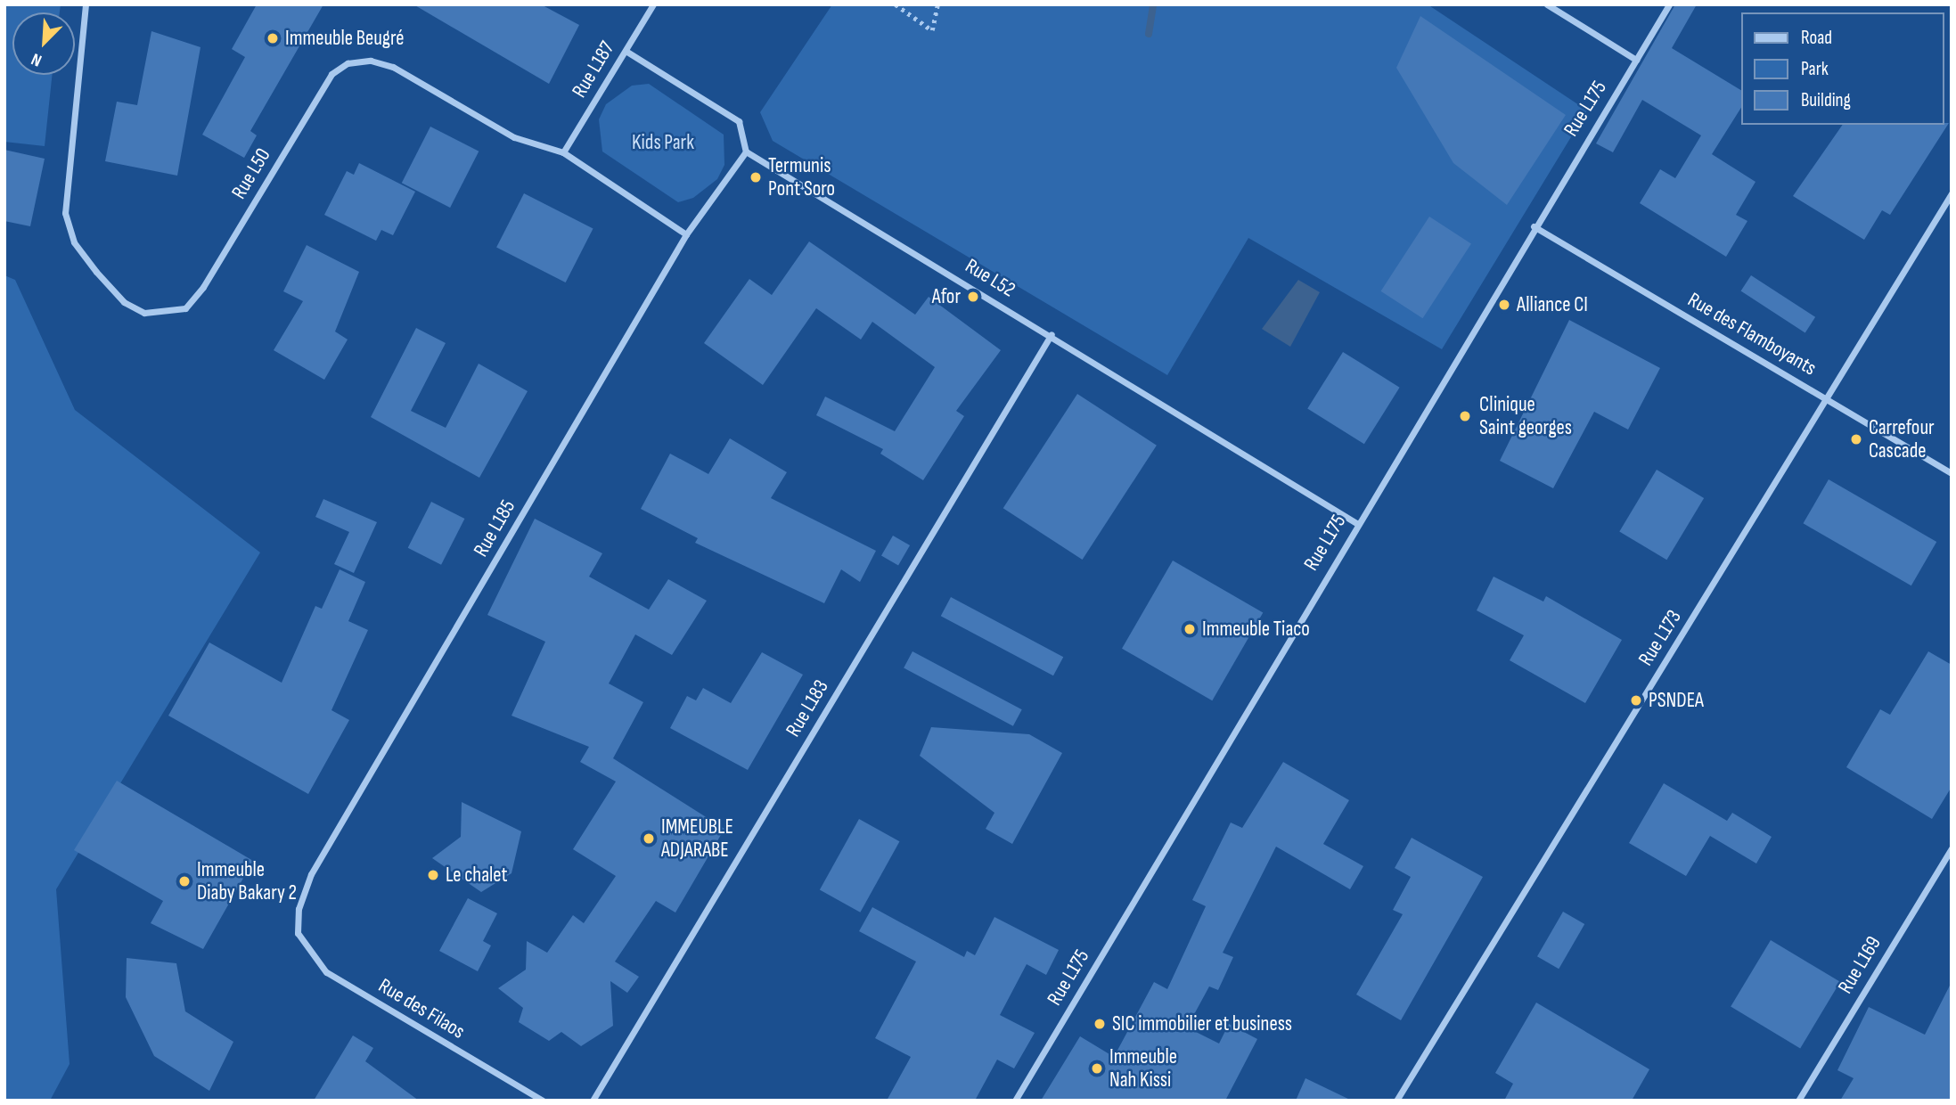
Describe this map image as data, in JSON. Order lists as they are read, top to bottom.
{
  "streets": {
    "street": [
      "Rue L187",
      "Rue L175",
      "Rue L50",
      "Rue L52",
      "Rue des Flamboyants",
      "Rue L185",
      "Rue L173",
      "Rue L183",
      "Rue L169",
      "Rue des Filaos"
    ]
  },
  "crossings": [
    ["Rue L187", "Rue L50"],
    ["Rue L175", "Rue L52"],
    ["Rue L175", "Rue des Flamboyants"],
    ["Rue L50", "Rue L185"],
    ["Rue L52", "Rue L185"],
    ["Rue L52", "Rue L183"],
    ["Rue des Flamboyants", "Rue L173"],
    ["Rue L185", "Rue des Filaos"]
  ],
  "parks": ["Kids Park"],
  "places": [
    "Immeuble Beugré",
    "Termunis Pont Soro",
    "Afor",
    "Alliance CI",
    "Clinique Saint georges",
    "Carrefour Cascade",
    "Immeuble Tiaco",
    "PSNDEA",
    "IMMEUBLE ADJARABE",
    "Le chalet",
    "Immeuble Diaby Bakary 2",
    "SIC immobilier et business",
    "Immeuble Nah Kissi"
  ],
  "legend": ["Road", "Park", "Building"],
  "north": "bottom left"
}
